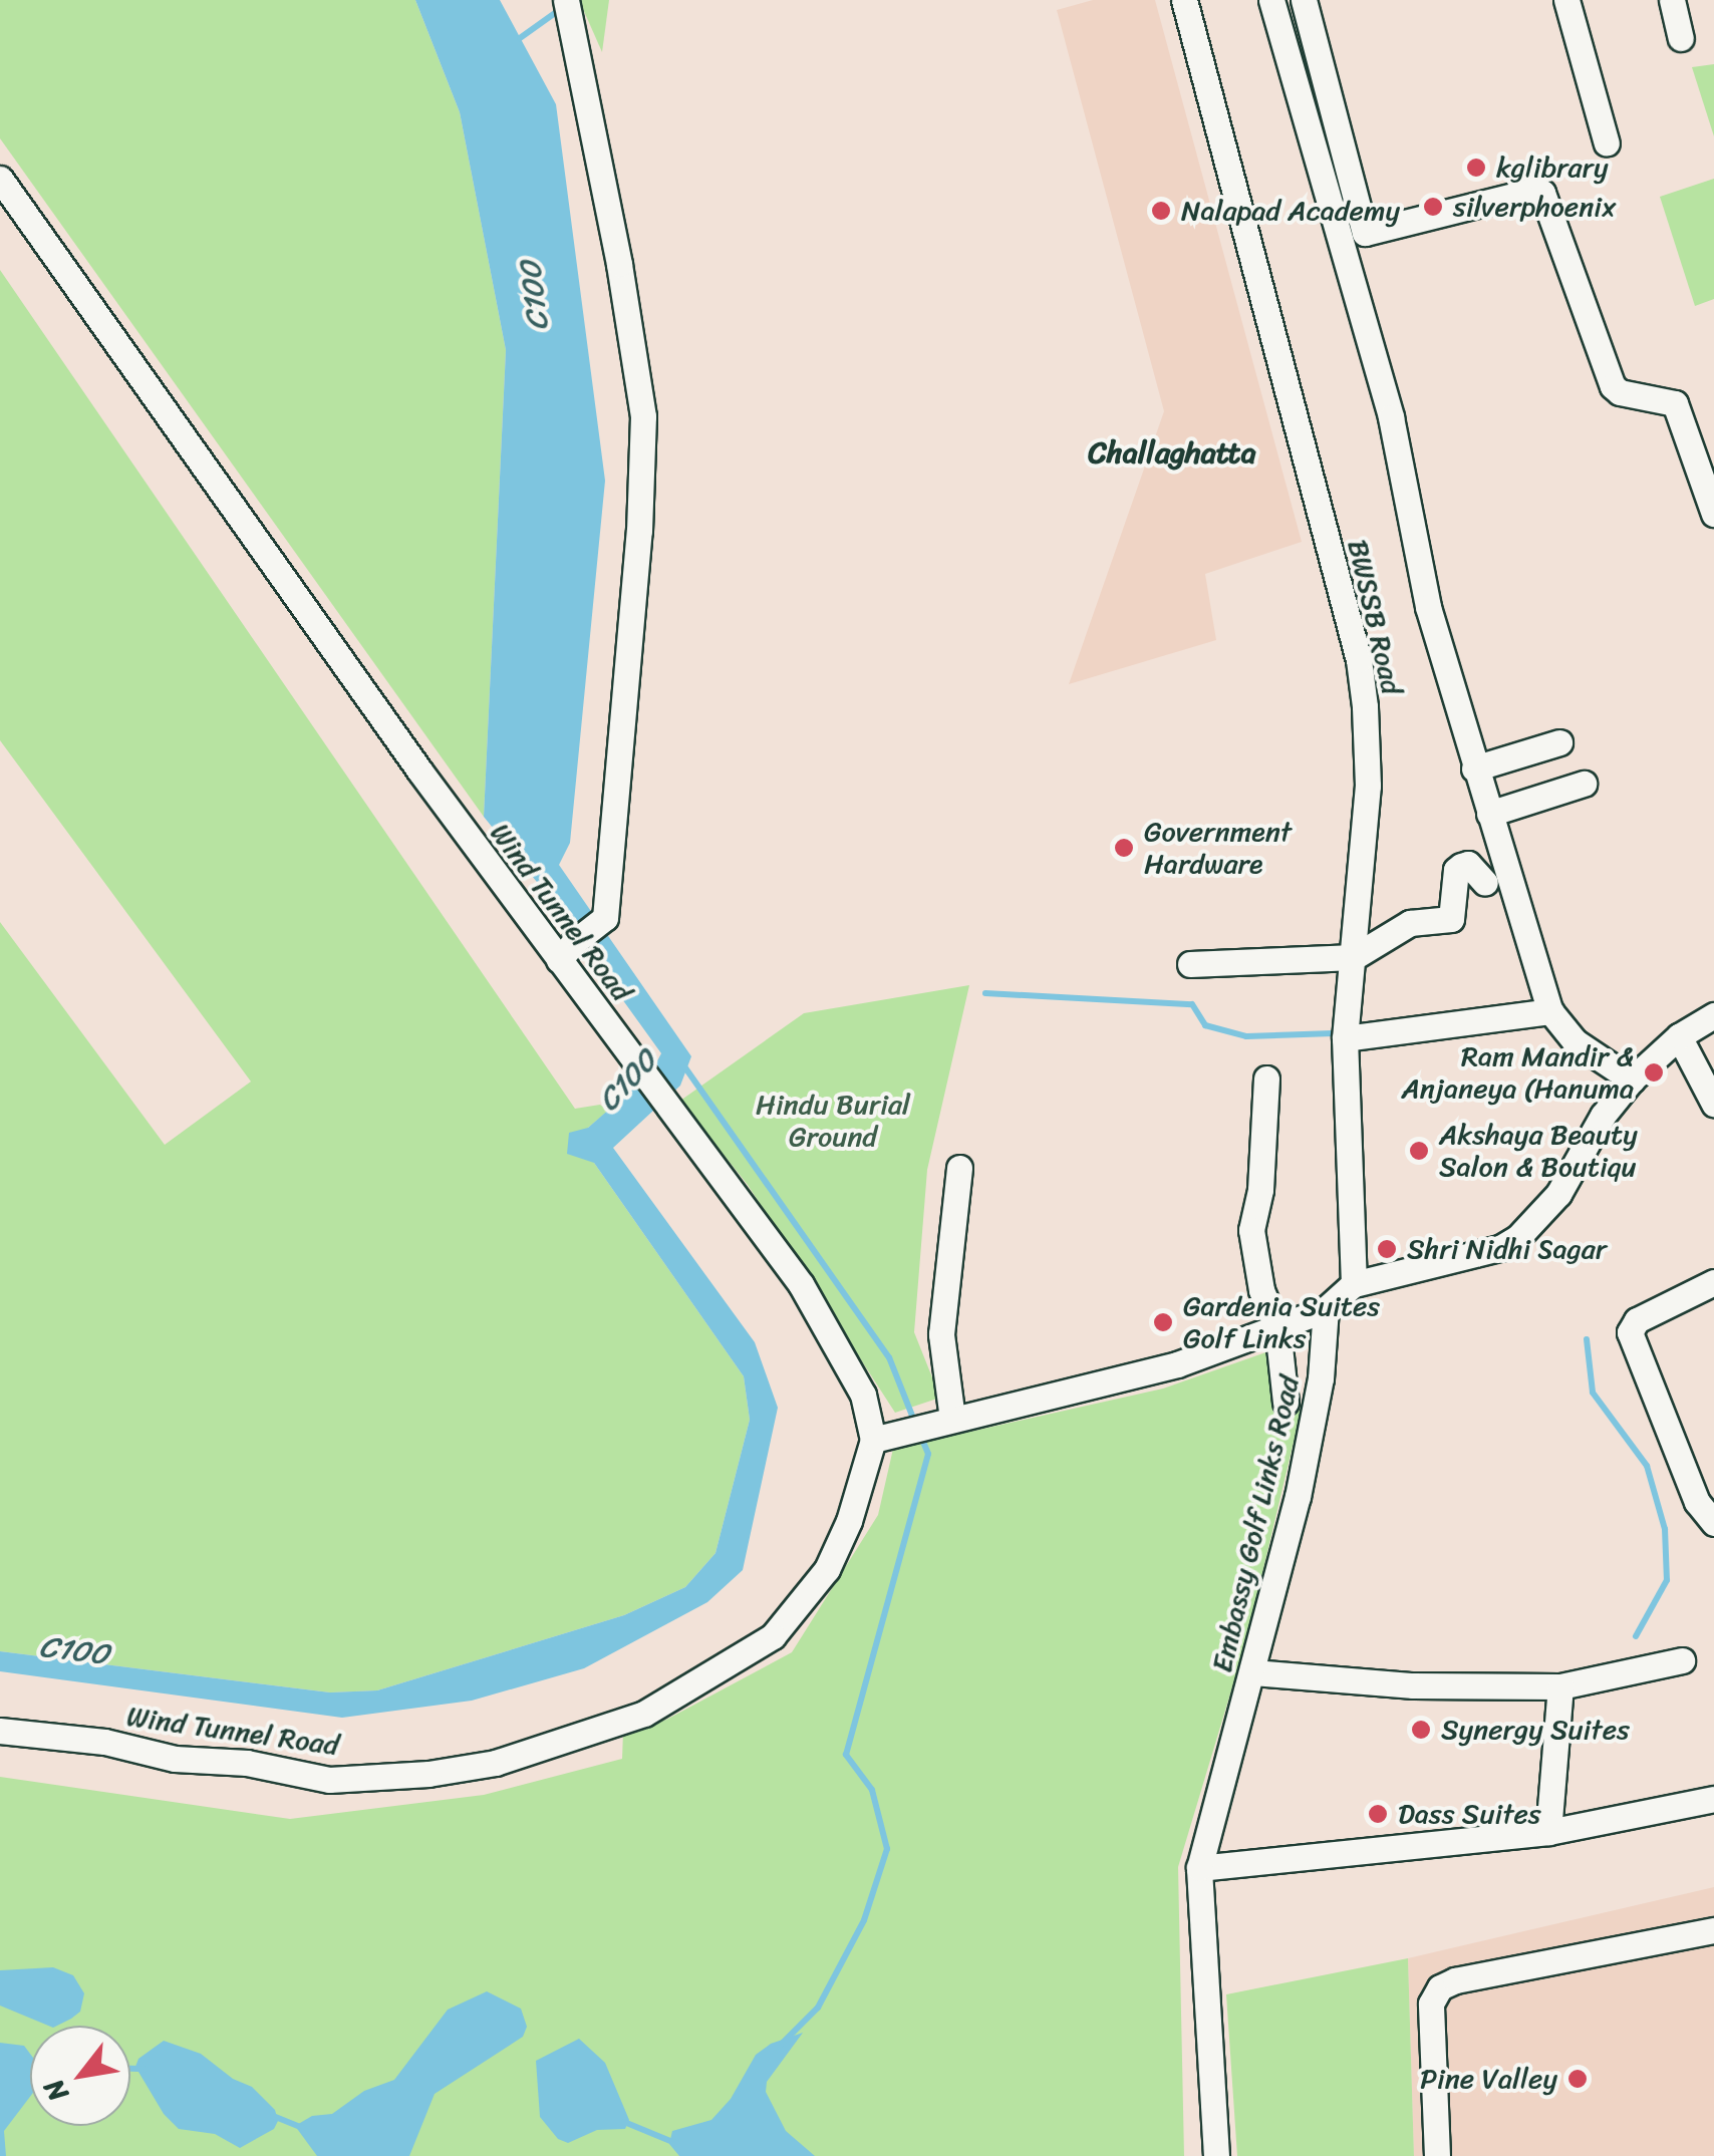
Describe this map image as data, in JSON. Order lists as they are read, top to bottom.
{
  "streets": {
    "street": ["BWSSB Road", "Wind Tunnel Road", "Embassy Golf Links Road"]
  },
  "crossings": [
    ["Wind Tunnel Road", "Embassy Golf Links Road"]
  ],
  "districts": ["Challaghatta"],
  "water": ["C100"],
  "parks": ["Hindu Burial Ground"],
  "places": [
    "kglibrary",
    "silverphoenix",
    "Nalapad Academy",
    "Government Hardware",
    "Ram Mandir & Anjaneya (Hanuma",
    "Akshaya Beauty Salon & Boutiqu",
    "Shri Nidhi Sagar",
    "Gardenia Suites Golf Links",
    "Synergy Suites",
    "Dass Suites",
    "Pine Valley"
  ],
  "north": "bottom left"
}
